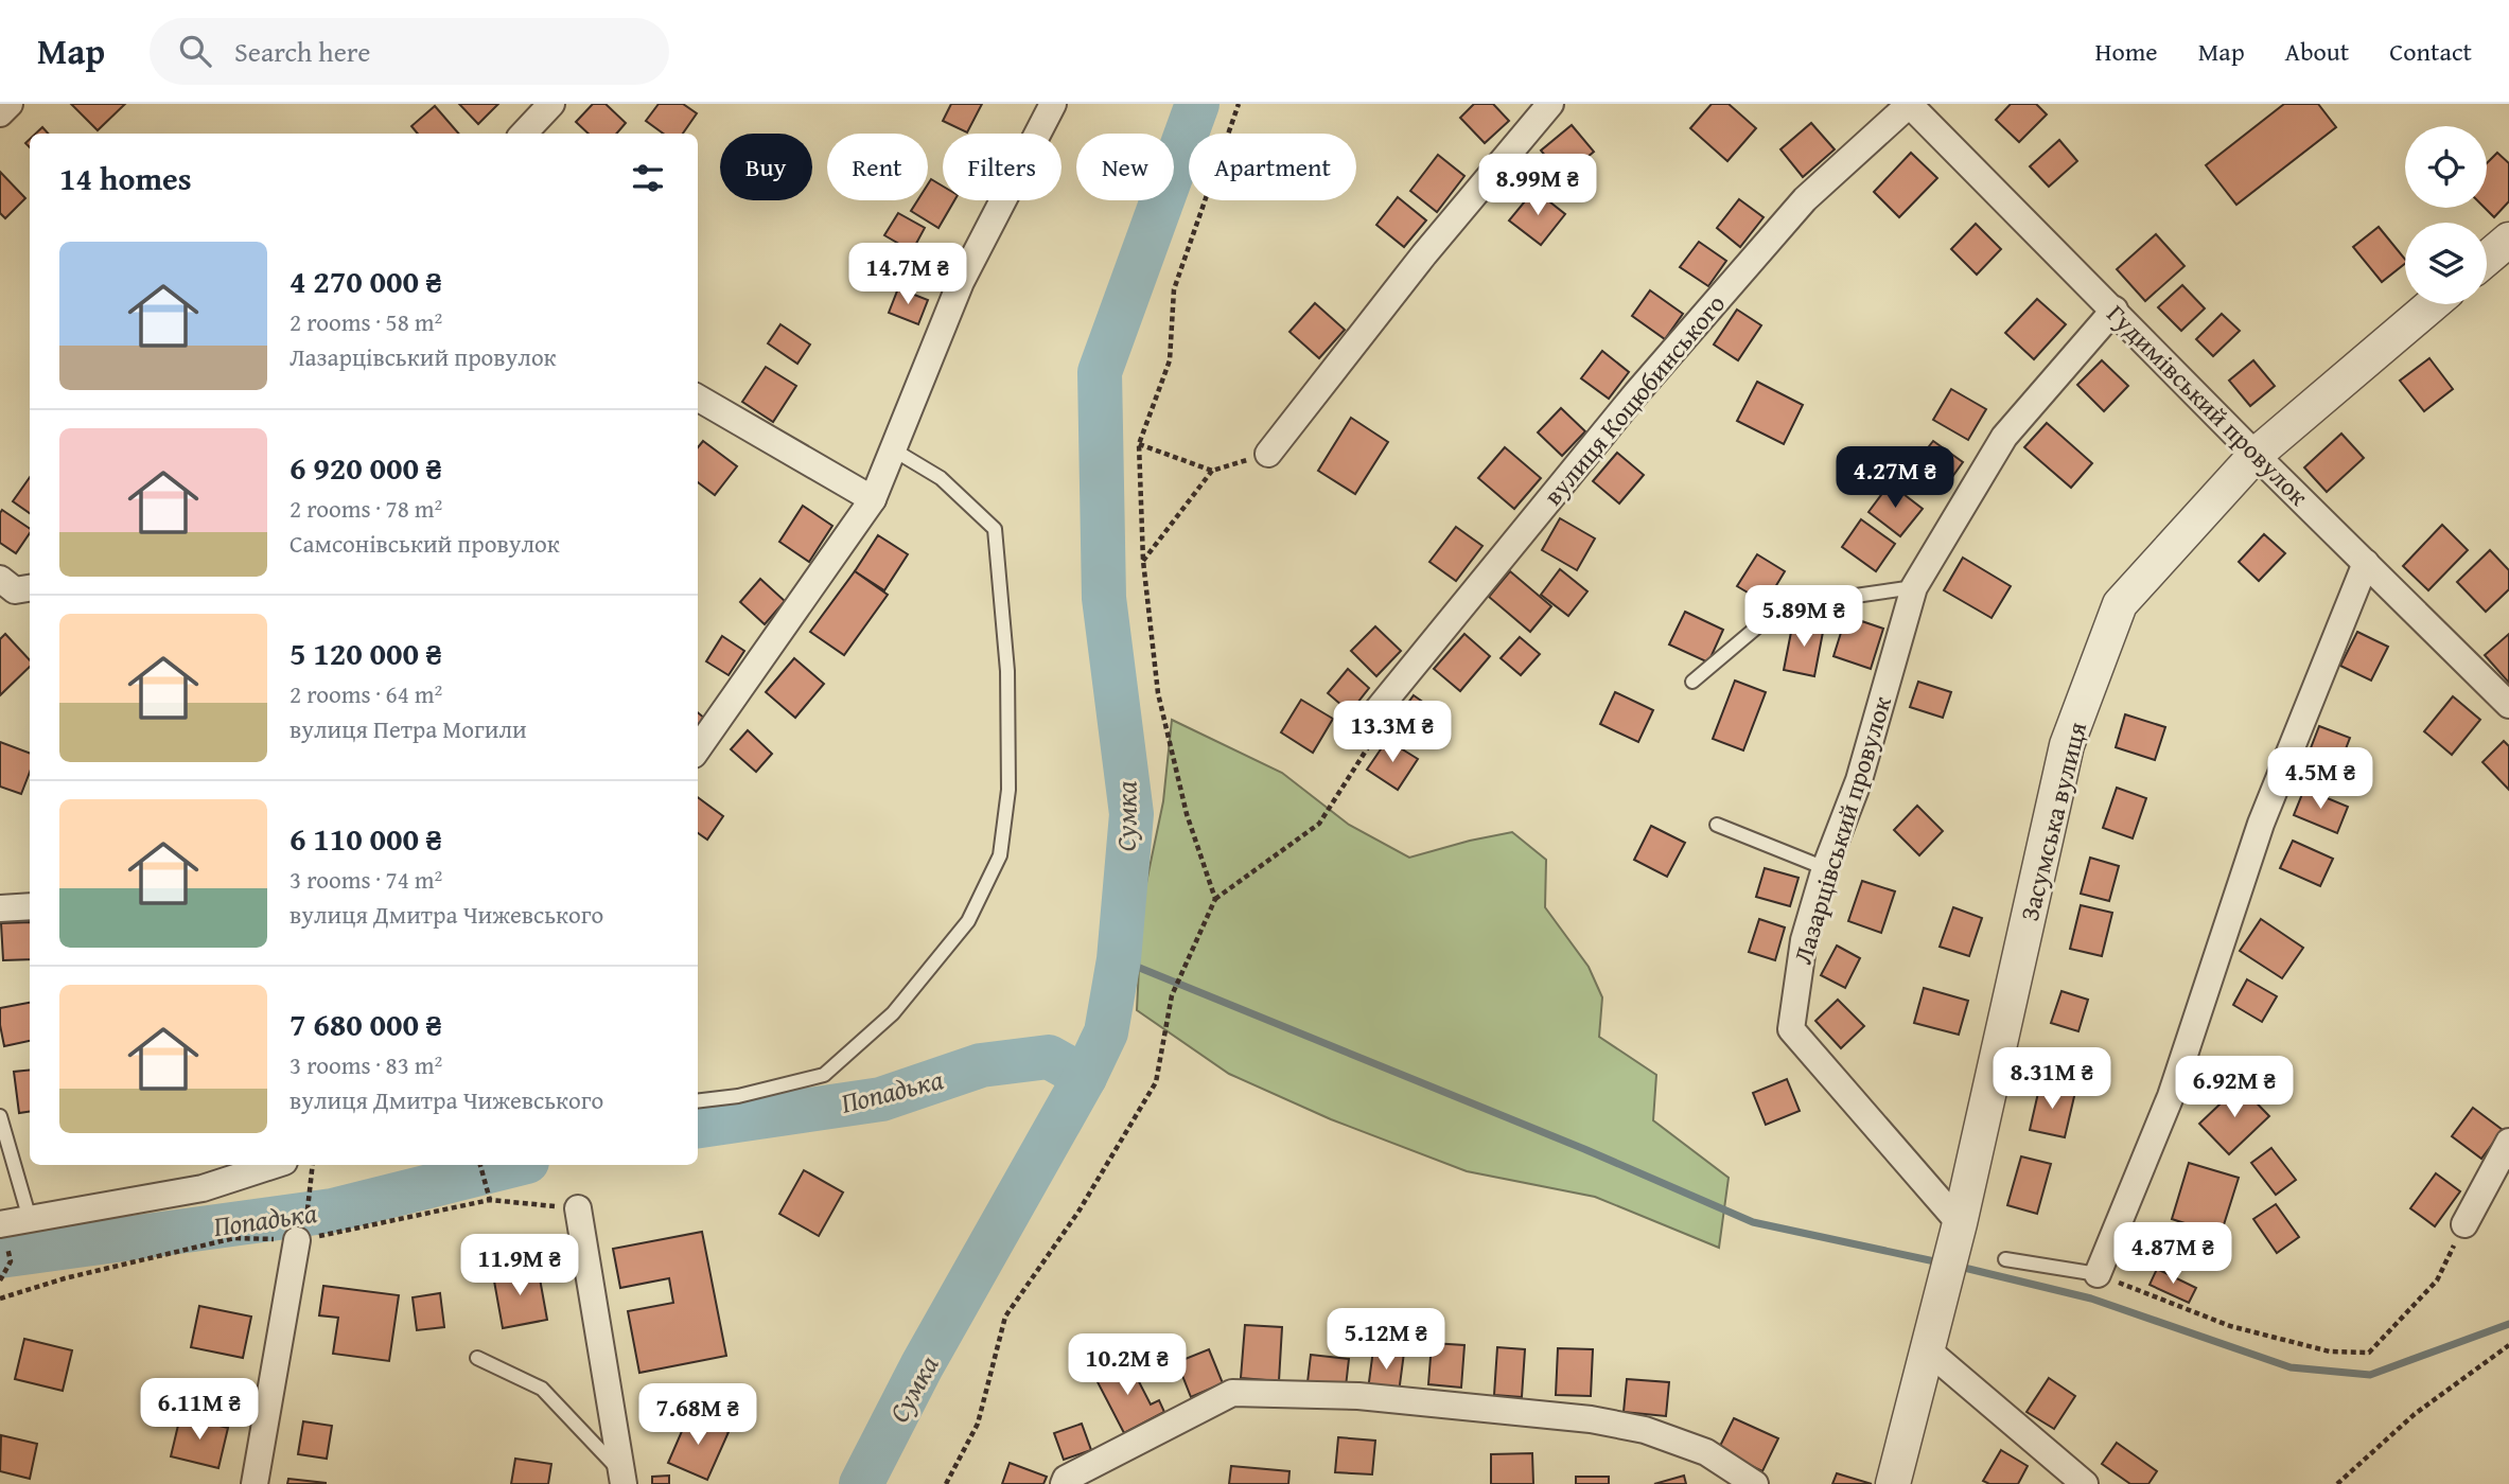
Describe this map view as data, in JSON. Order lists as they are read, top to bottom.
{
  "streets": {
    "street": [
      "вулиця Коцюбинського",
      "Гудимівський провулок",
      "Засумська вулиця",
      "Лазарцівський провулок"
    ]
  },
  "crossings": [
    ["вулиця Коцюбинського", "Гудимівський провулок"],
    ["Гудимівський провулок", "Засумська вулиця"],
    ["Гудимівський провулок", "Лазарцівський провулок"],
    ["Засумська вулиця", "Лазарцівський провулок"]
  ],
  "water": ["Сумка", "Попадька"],
  "page": {
    "header": "Map",
    "search": "Search here",
    "nav": [
      "Home",
      "Map",
      "About",
      "Contact"
    ],
    "chip": [
      "Buy",
      "Rent",
      "Filters",
      "New",
      "Apartment"
    ],
    "heading": "14 homes",
    "price": [
      "8.99M ₴",
      "14.7M ₴",
      "4.27M ₴",
      "5.89M ₴",
      "13.3M ₴",
      "4.5M ₴",
      "8.31M ₴",
      "6.92M ₴",
      "4.87M ₴",
      "11.9M ₴",
      "5.12M ₴",
      "10.2M ₴",
      "6.11M ₴",
      "7.68M ₴"
    ],
    "list": [
      {
        "name": "4 270 000 ₴",
        "note": "2 rooms · 58 m² · Лазарцівський провулок"
      },
      {
        "name": "6 920 000 ₴",
        "note": "2 rooms · 78 m² · Самсонівський провулок"
      },
      {
        "name": "5 120 000 ₴",
        "note": "2 rooms · 64 m² · вулиця Петра Могили"
      },
      {
        "name": "6 110 000 ₴",
        "note": "3 rooms · 74 m² · вулиця Дмитра Чижевського"
      },
      {
        "name": "7 680 000 ₴",
        "note": "3 rooms · 83 m² · вулиця Дмитра Чижевського"
      }
    ]
  }
}
